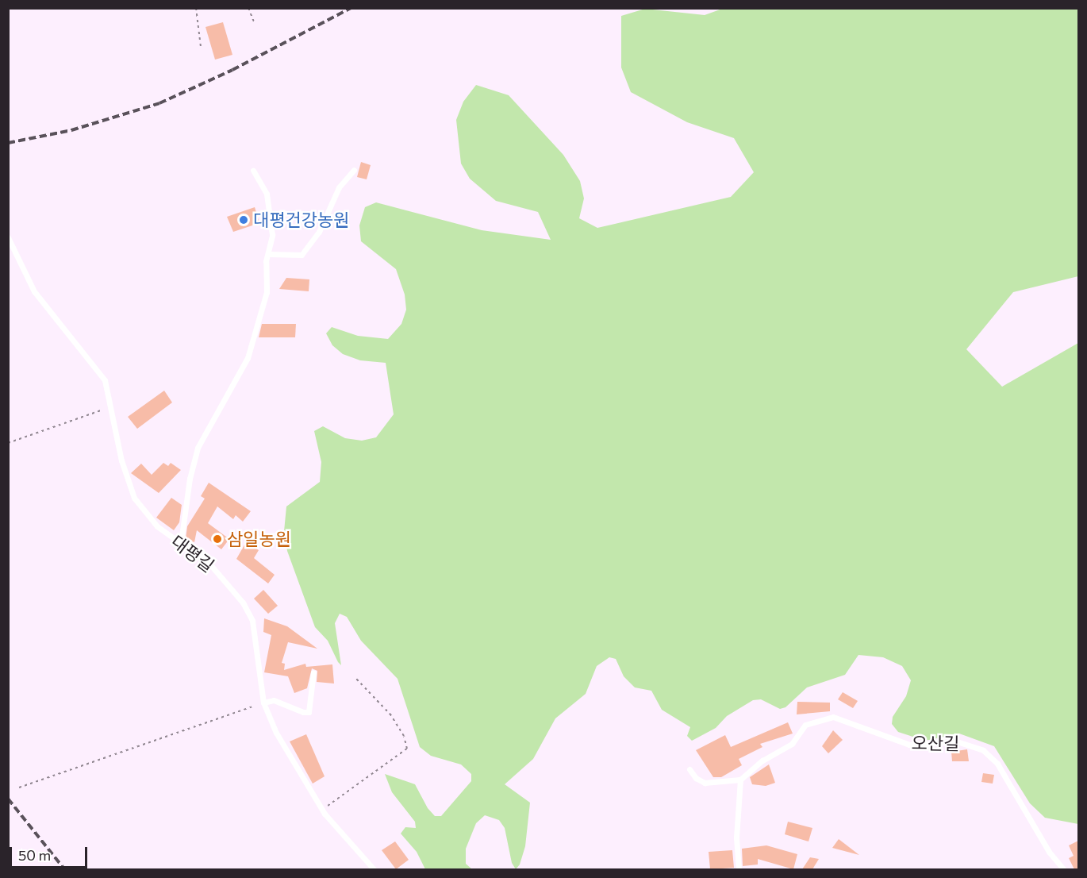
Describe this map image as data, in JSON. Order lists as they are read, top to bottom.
{
  "streets": {
    "lane": ["대평길", "오산길"]
  },
  "places": ["대평건강농원", "삼일농원"],
  "scale_bar": "50 m"
}
